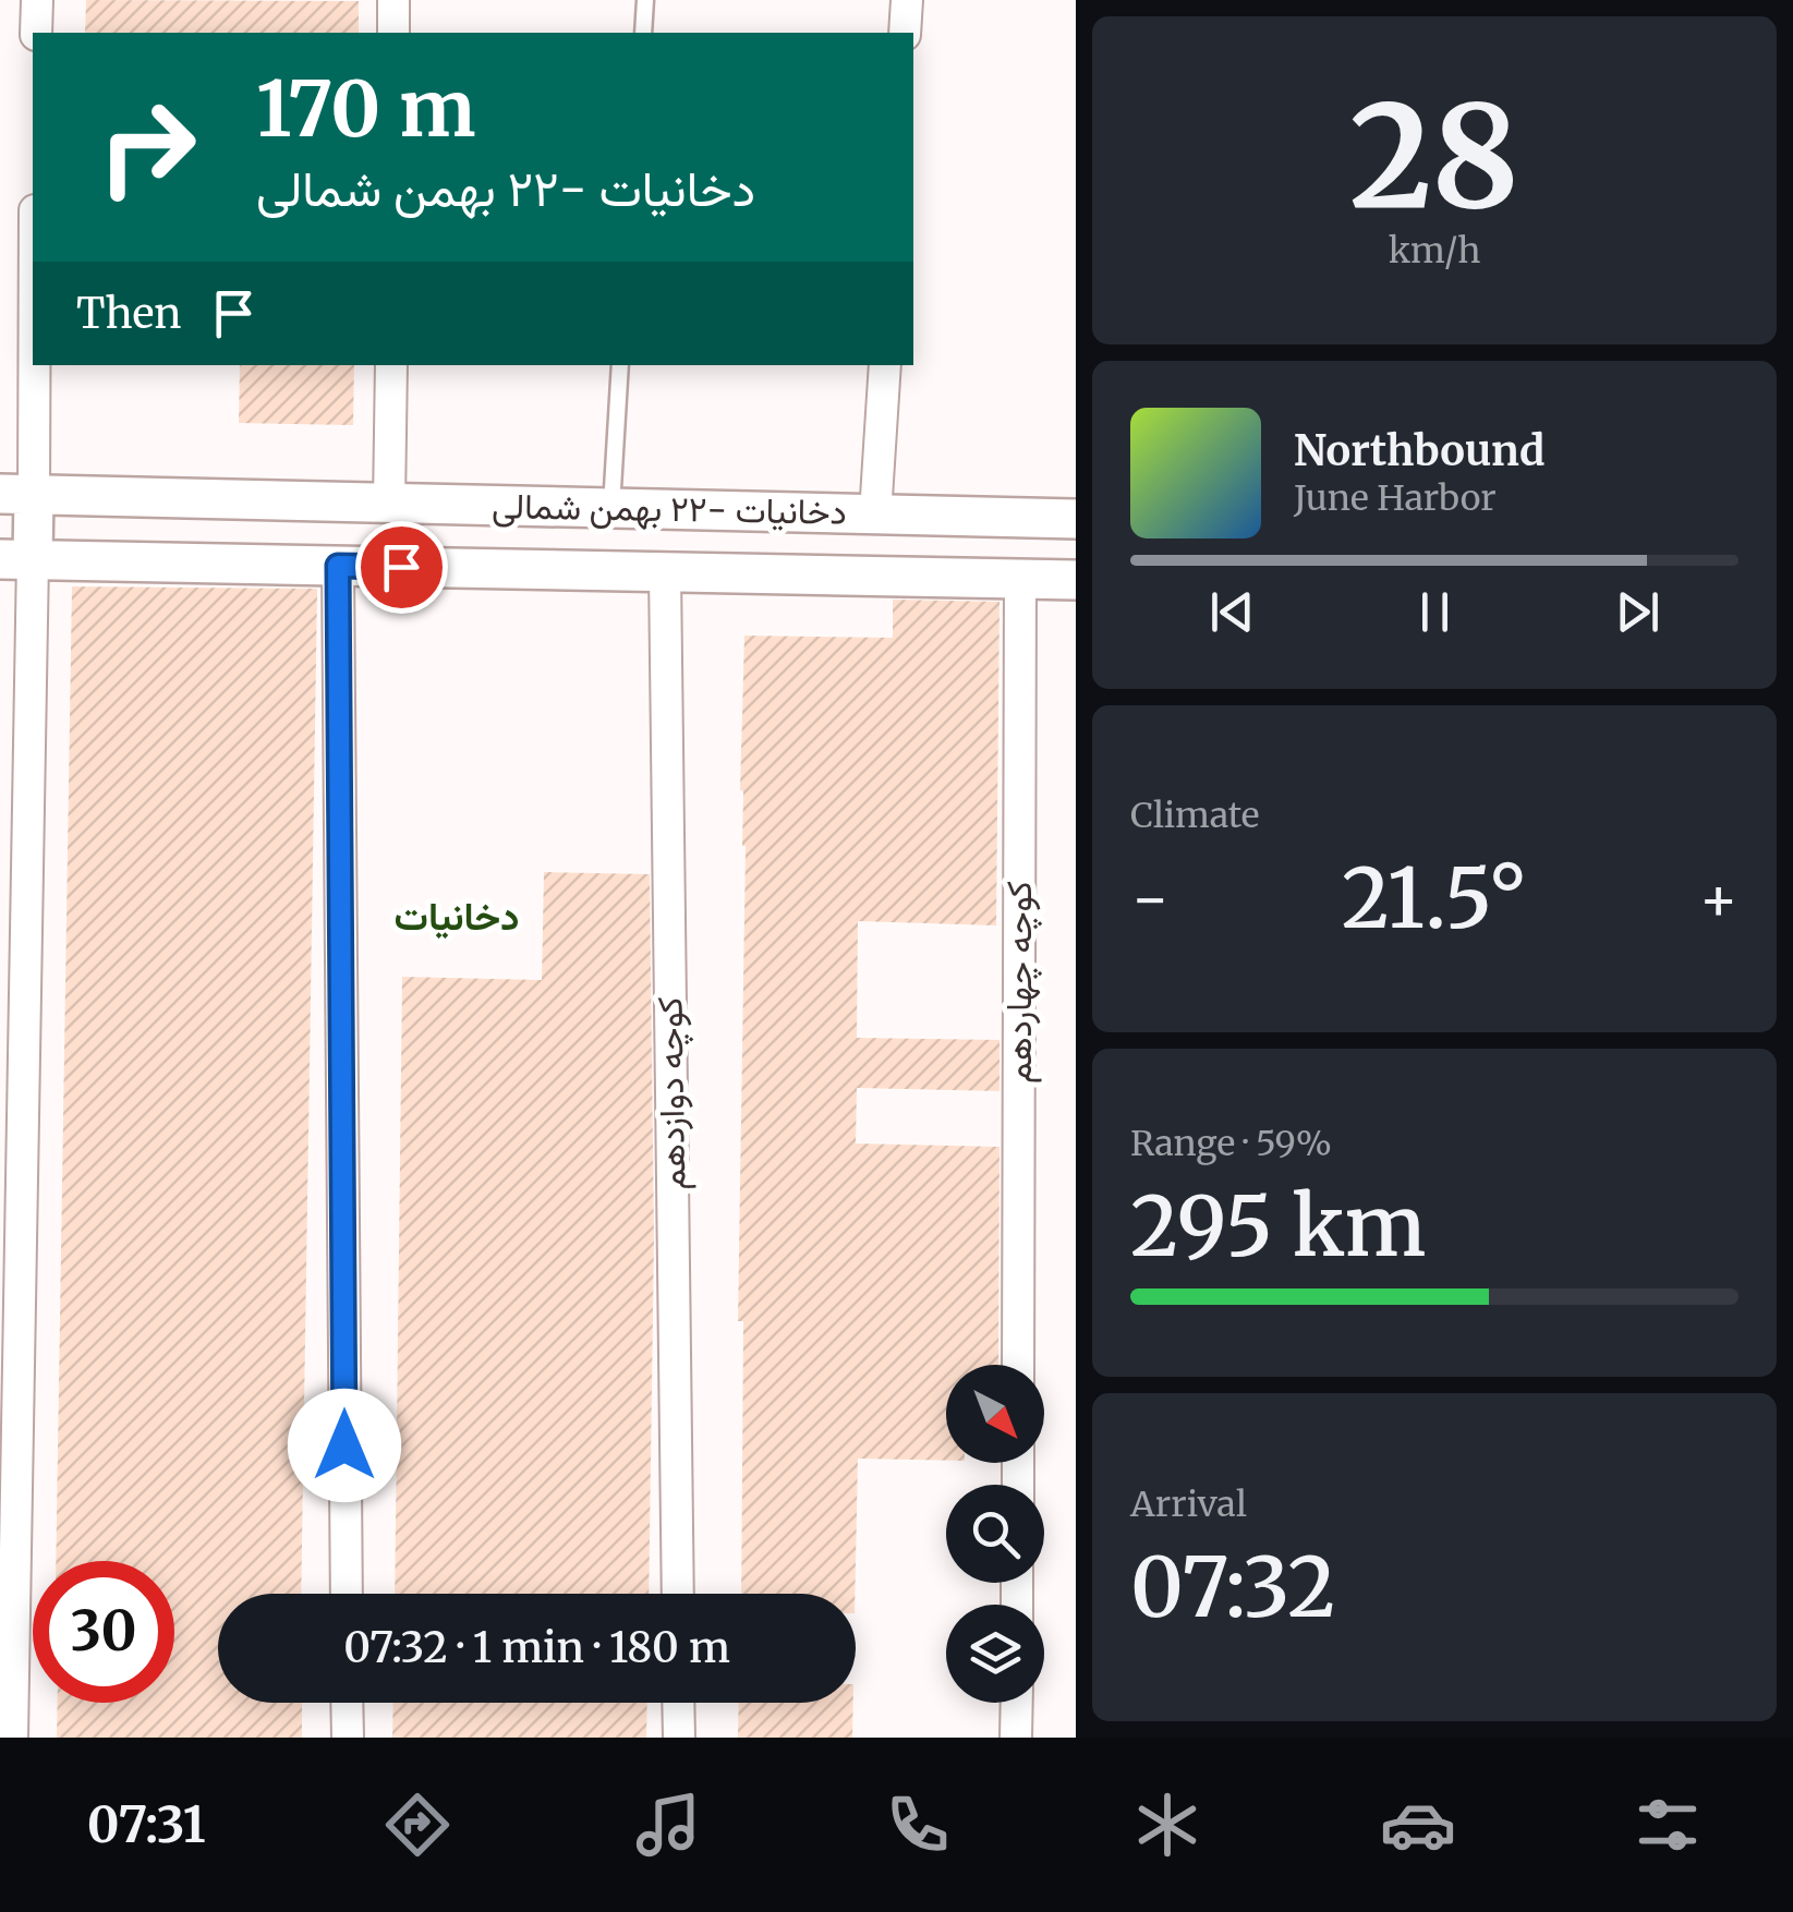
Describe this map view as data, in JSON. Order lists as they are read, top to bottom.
{
  "streets": {
    "street": ["دخانیات -۲۲ بهمن شمالی", "کوچه چهاردهم", "کوچه دوازدهم"]
  },
  "crossings": [
    ["دخانیات -۲۲ بهمن شمالی", "کوچه چهاردهم"],
    ["دخانیات -۲۲ بهمن شمالی", "کوچه دوازدهم"]
  ],
  "districts": ["دخانیات"],
  "north": "bottom right",
  "page": {
    "tile": [
      ["28", "km/h"],
      "Climate",
      ["Range · 59%", "295 km"],
      ["Arrival", "07:32"]
    ],
    "turn": ["170 m", "دخانیات -۲۲ بهمن شمالی"],
    "then": "Then",
    "song": ["Northbound", "June Harbor"],
    "heat": ["−", "21.5°", "+"],
    "limit": "30",
    "trip": "07:32 · 1 min · 180 m",
    "tabs": "07:31"
  }
}
